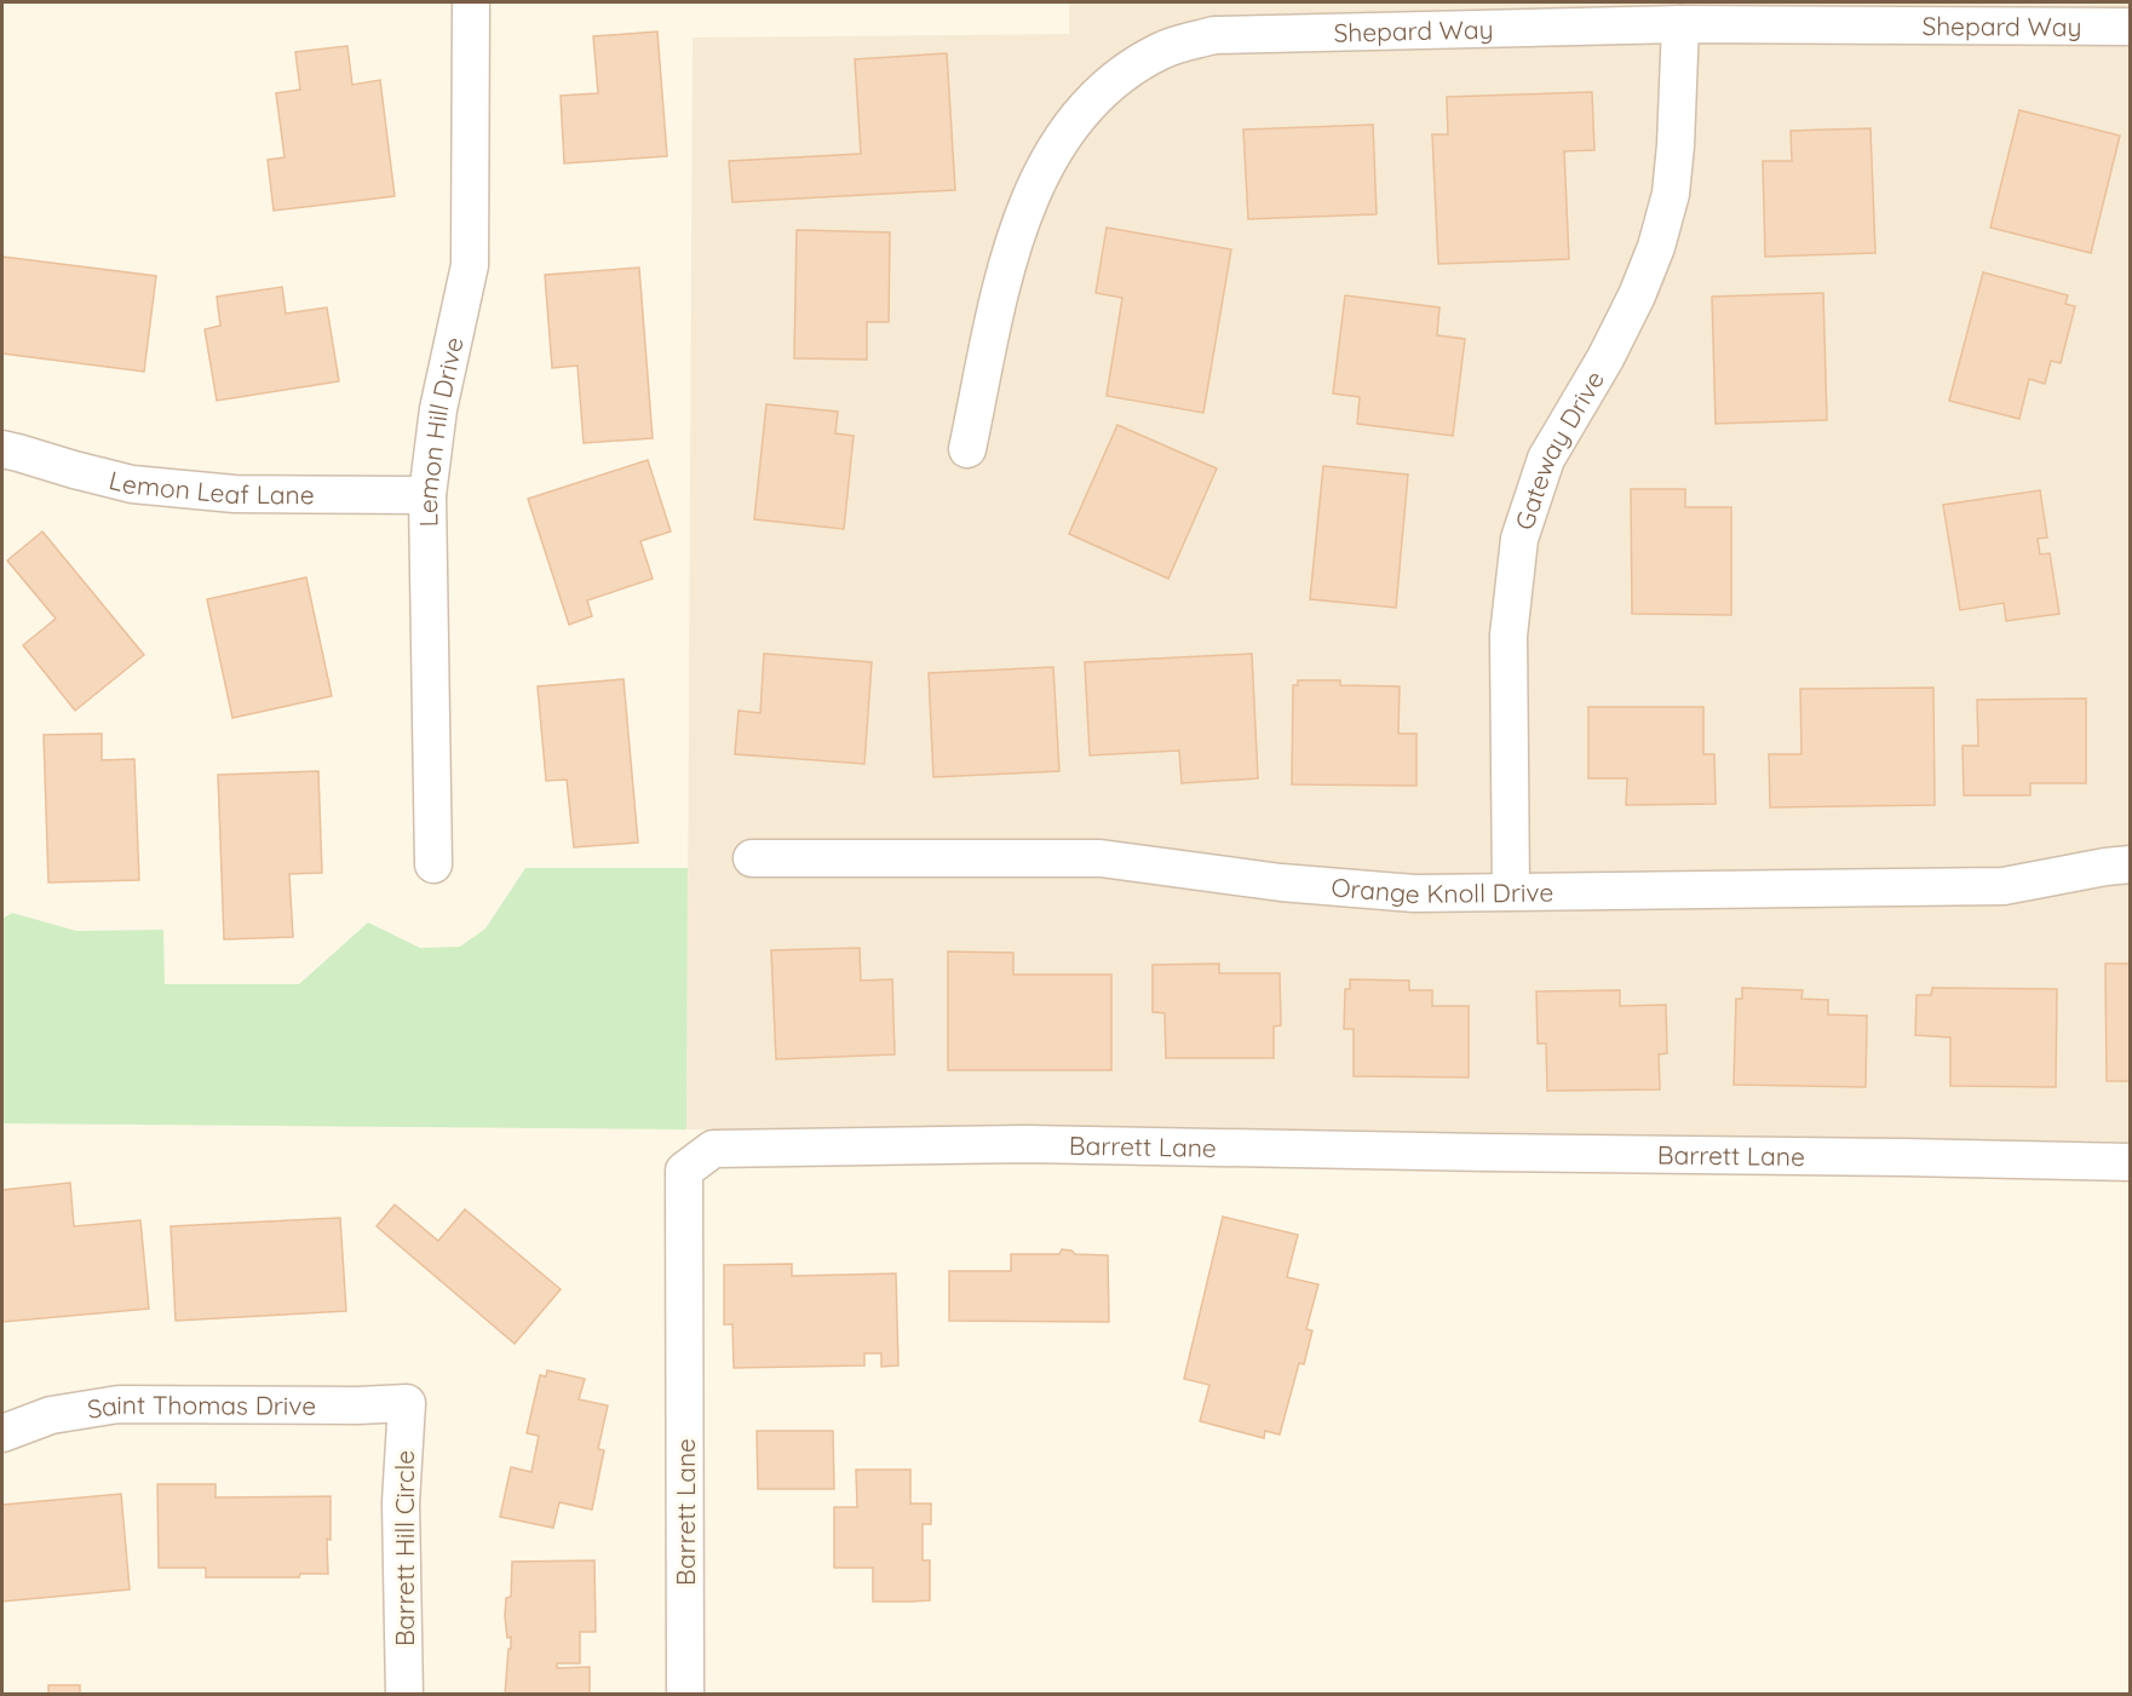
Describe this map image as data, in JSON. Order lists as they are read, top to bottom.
{
  "streets": {
    "street": [
      "Shepard Way",
      "Lemon Hill Drive",
      "Gateway Drive",
      "Lemon Leaf Lane",
      "Orange Knoll Drive",
      "Barrett Lane",
      "Saint Thomas Drive",
      "Barrett Hill Circle"
    ]
  },
  "crossings": [
    ["Shepard Way", "Gateway Drive"],
    ["Lemon Hill Drive", "Lemon Leaf Lane"],
    ["Gateway Drive", "Orange Knoll Drive"],
    ["Saint Thomas Drive", "Barrett Hill Circle"]
  ]
}
